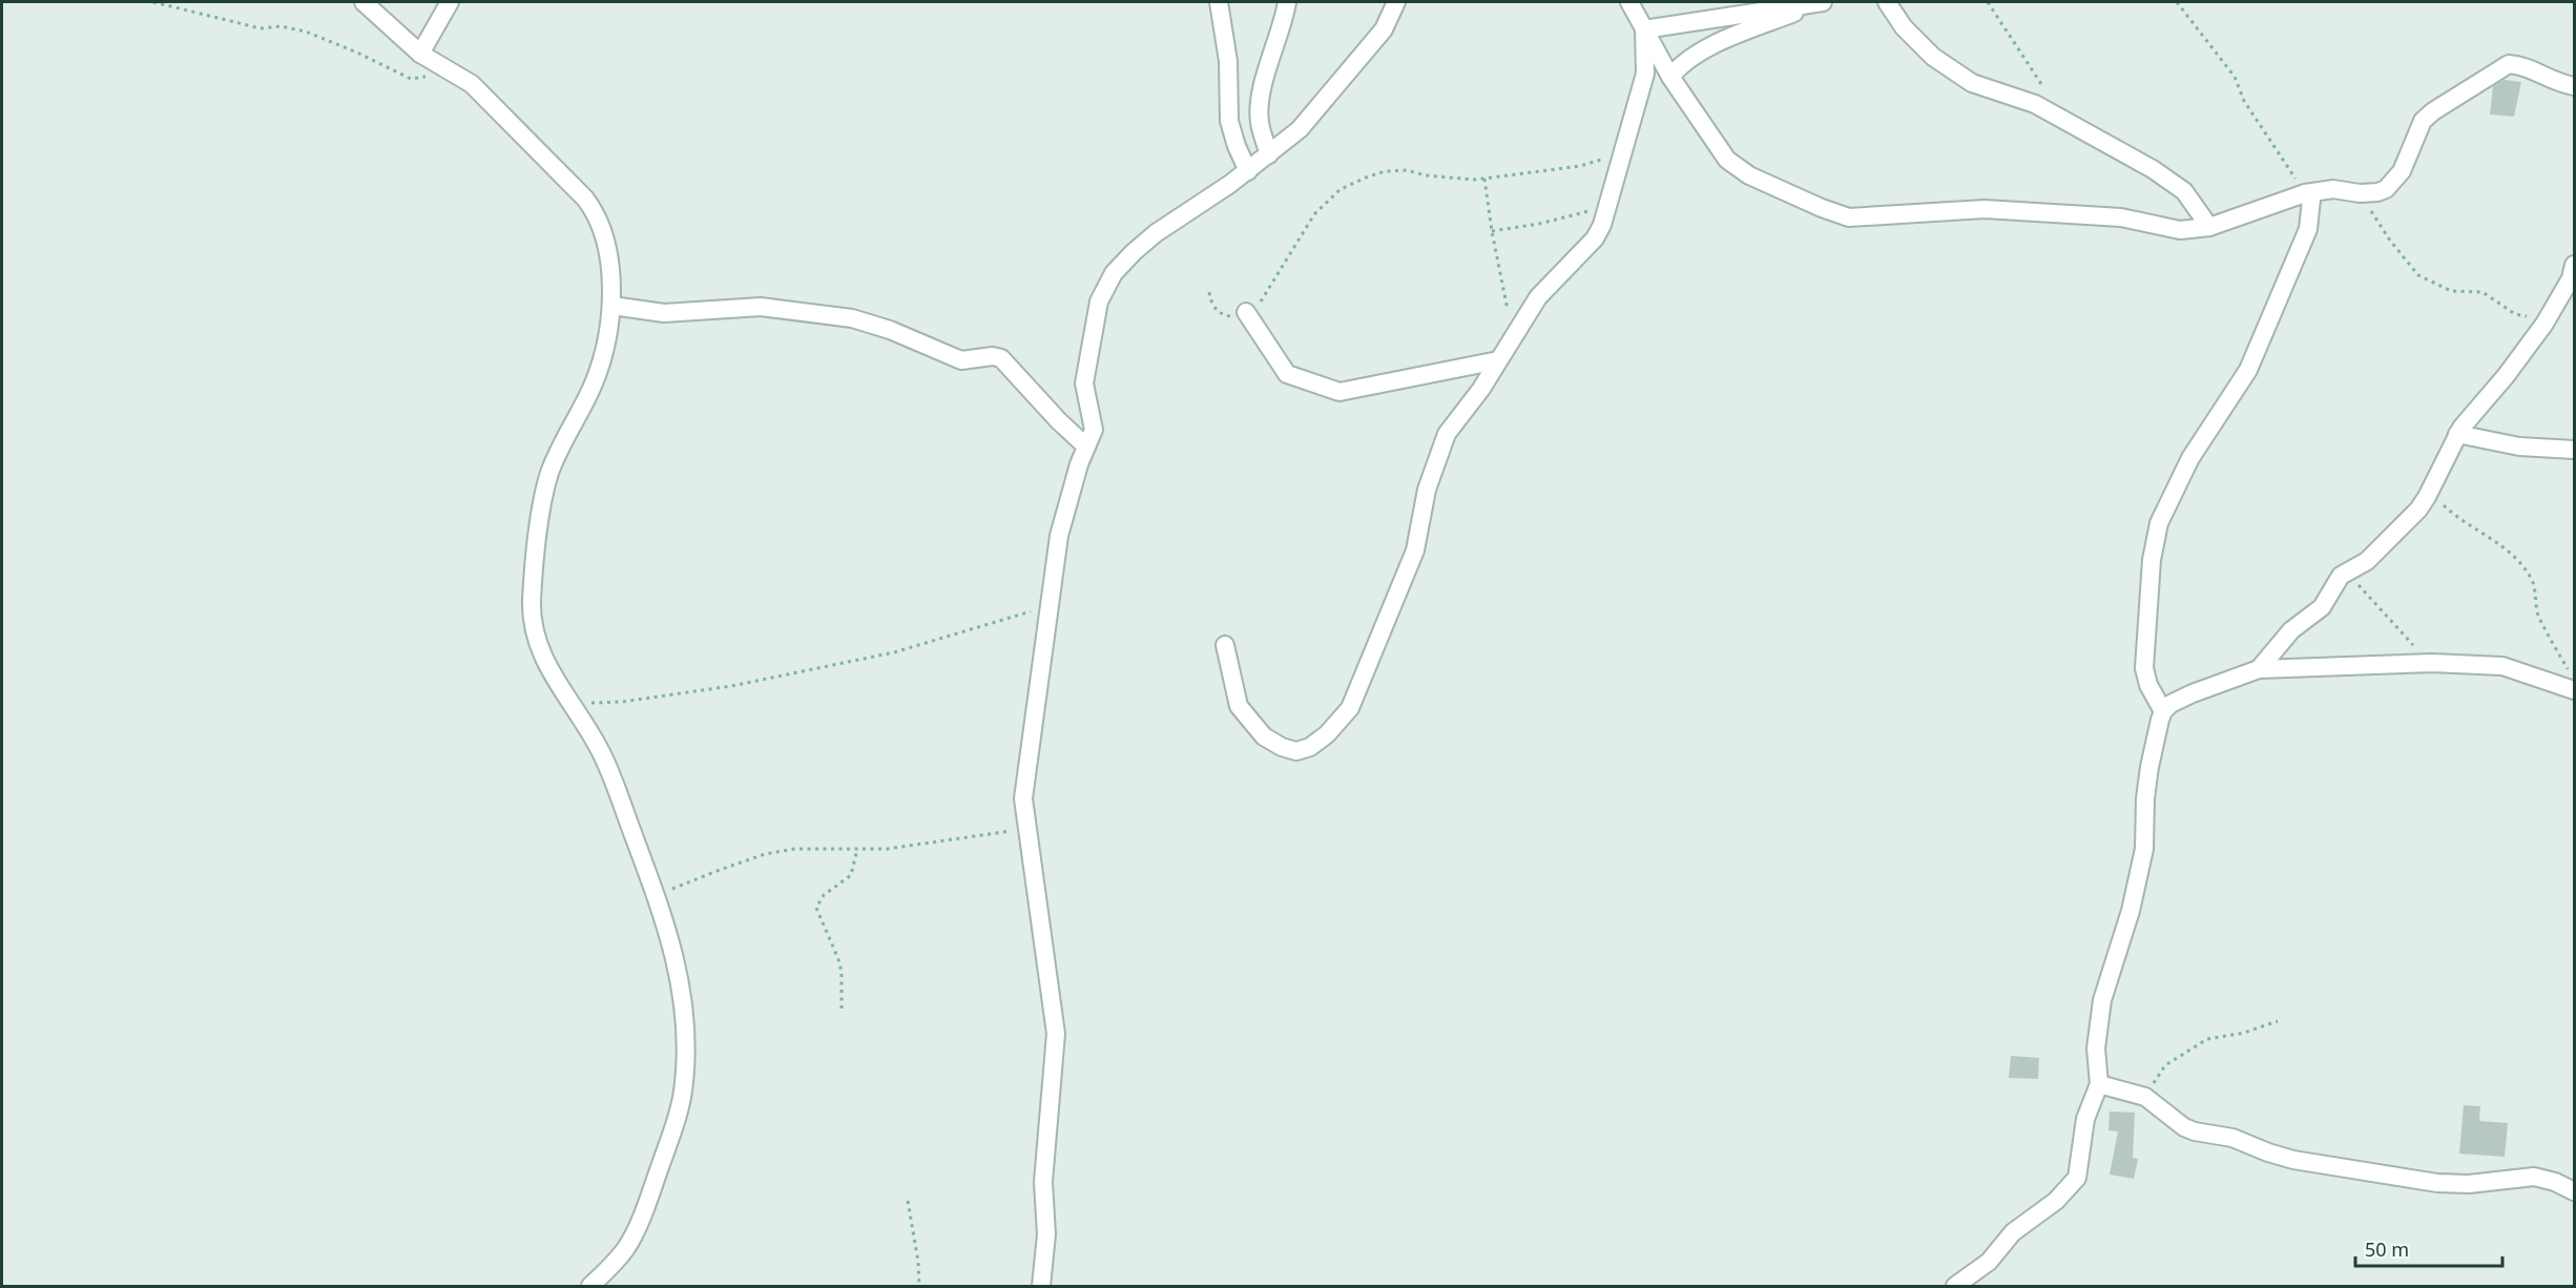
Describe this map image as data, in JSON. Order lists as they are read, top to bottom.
{
  "scale_bar": "50 m"
}
